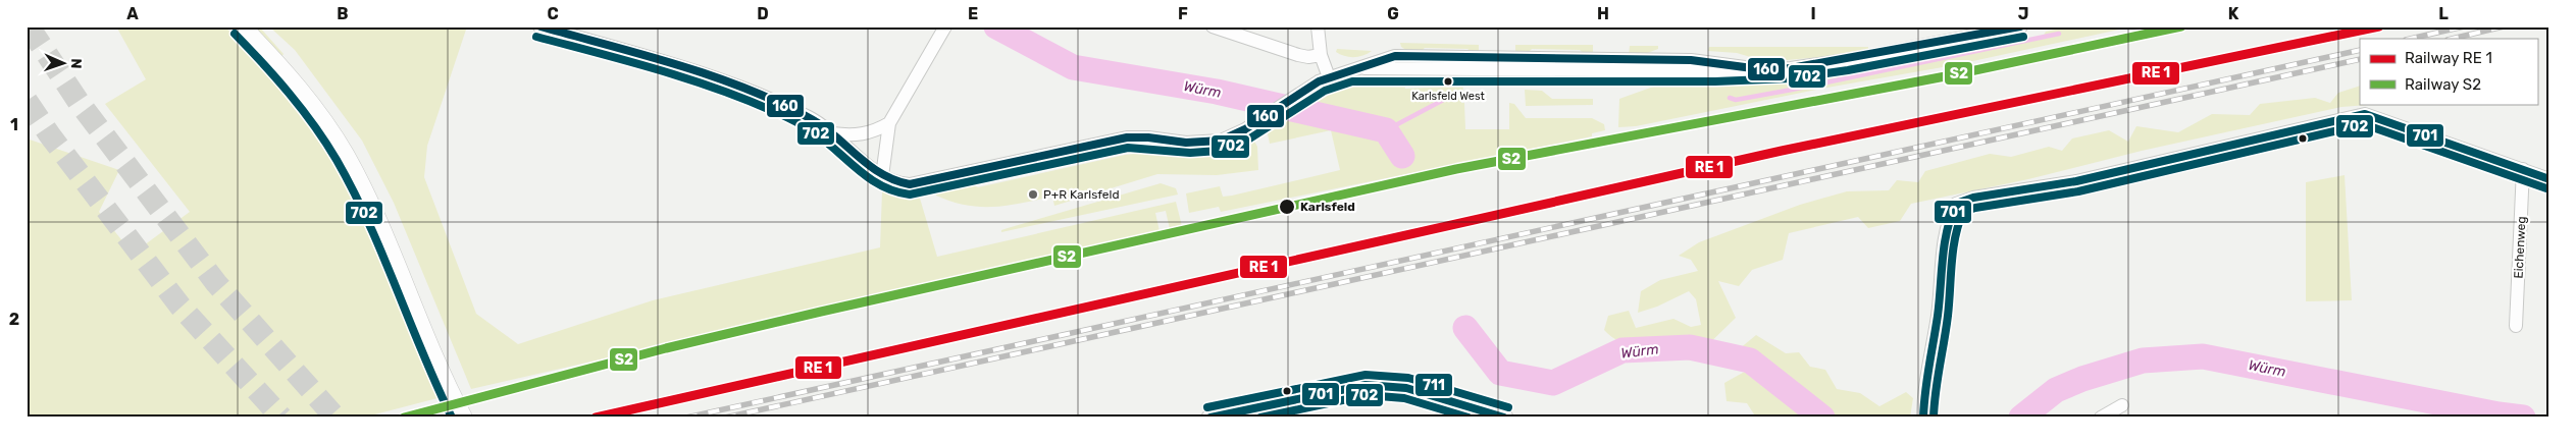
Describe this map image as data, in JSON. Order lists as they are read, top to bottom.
{
  "streets": {
    "street": ["Eichenweg"]
  },
  "water": ["Würm"],
  "places": ["Karlsfeld West", "P+R Karlsfeld", "Karlsfeld"],
  "lines": [
    "rail line S2",
    "transit line 160",
    "transit line 702",
    "transit line 701",
    "transit line 711"
  ],
  "legend": ["Railway RE 1", "Railway S2"],
  "north": "right",
  "grid": {
    "columns": [
      "A",
      "B",
      "C",
      "D",
      "E",
      "F",
      "G",
      "H",
      "I",
      "J",
      "K",
      "L"
    ],
    "rows": ["1", "2"]
  }
}
